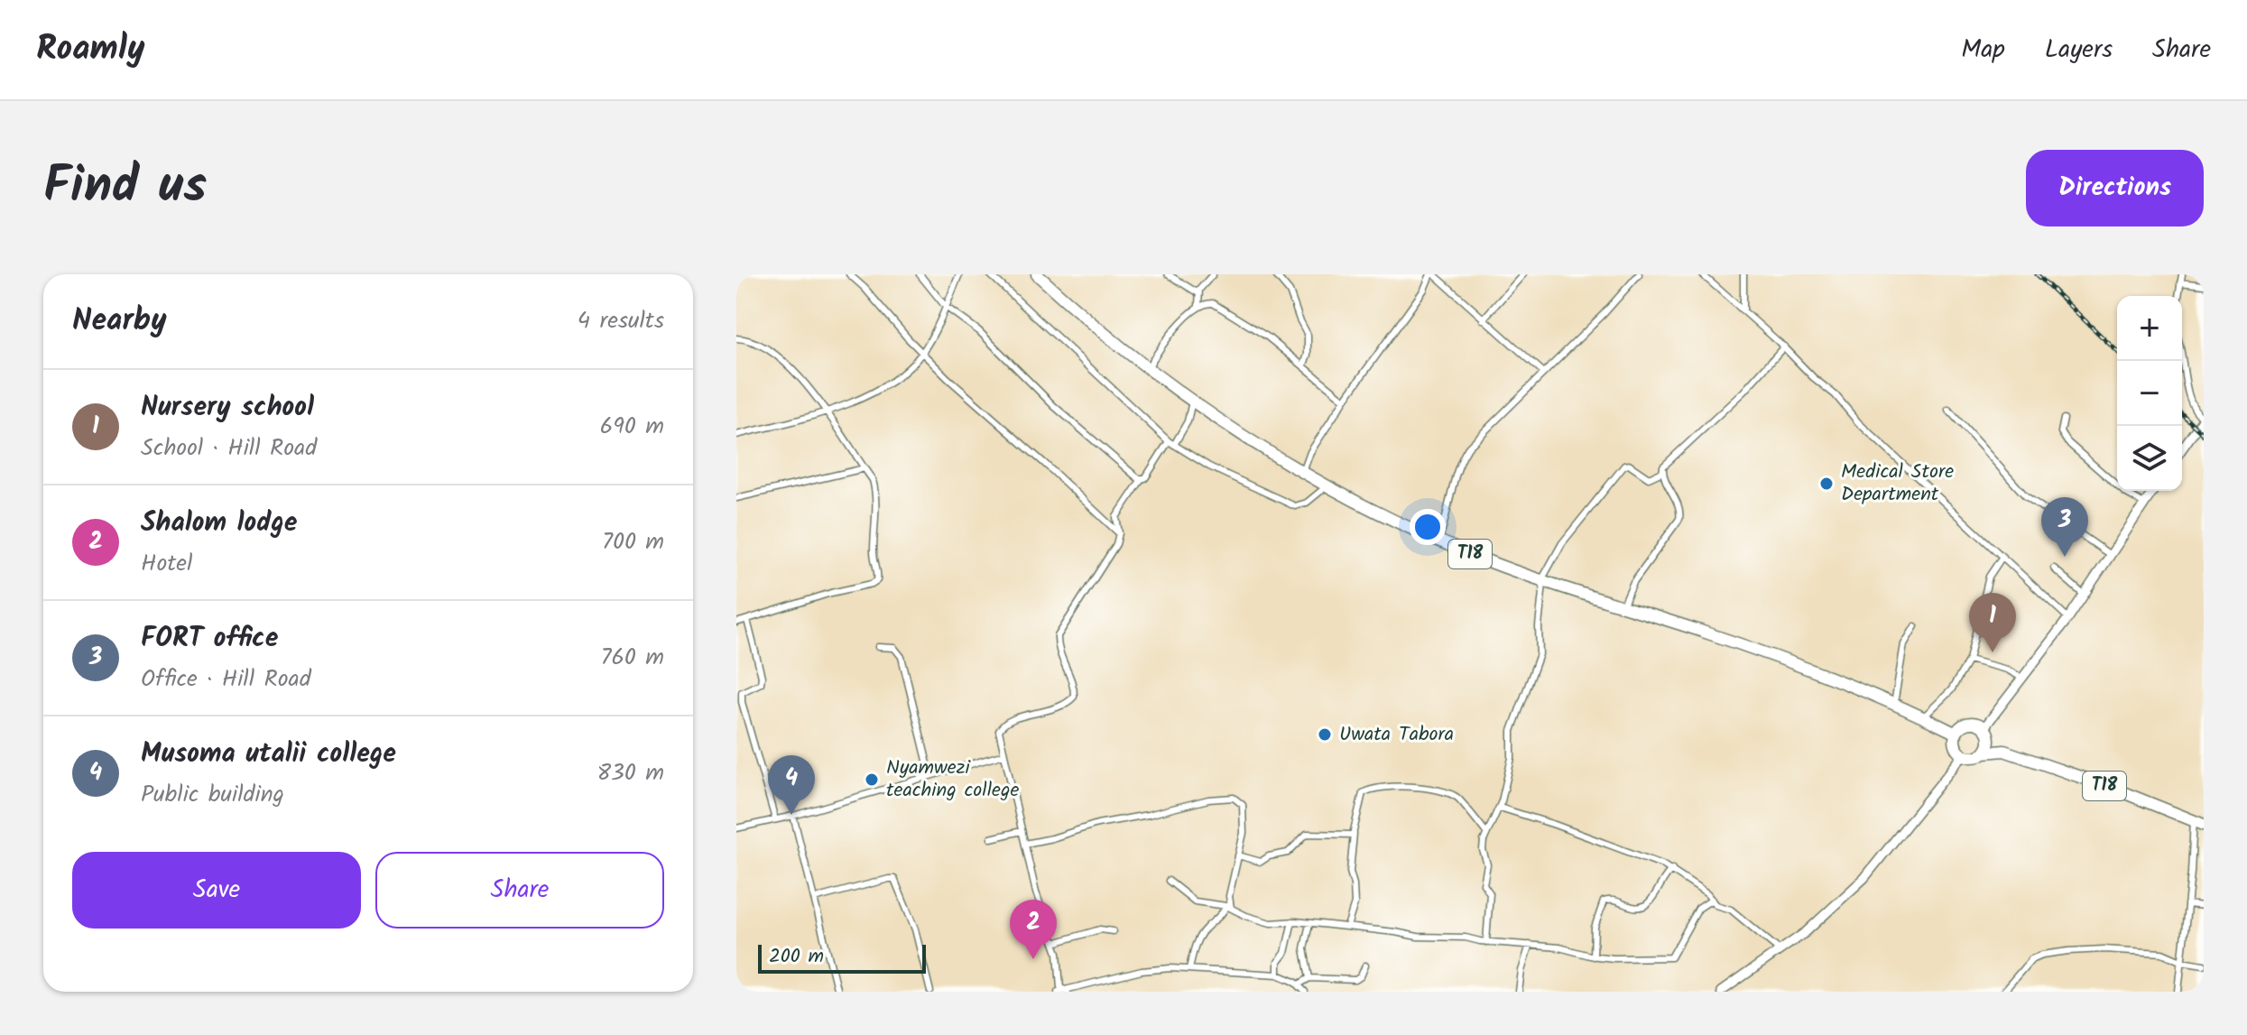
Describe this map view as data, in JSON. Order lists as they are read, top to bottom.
{
  "streets": {
    "highway": ["T18"]
  },
  "places": ["Medical Store Department", "Uwata Tabora", "Nyamwezi teaching college"],
  "scale_bar": "200 m",
  "page": {
    "header": "Roamly",
    "nav": ["Map", "Layers", "Share"],
    "title": "Find us",
    "buttons": [
      "Directions",
      ["Save", "Share"]
    ],
    "heading": ["Nearby", "4 results"],
    "map_buttons": ["+", "−"],
    "list": [
      {
        "mark": "1",
        "name": "Nursery school",
        "note": "School · Hill Road",
        "value": "690 m"
      },
      {
        "mark": "2",
        "name": "Shalom lodge",
        "note": "Hotel",
        "value": "700 m"
      },
      {
        "mark": "3",
        "name": "FORT office",
        "note": "Office · Hill Road",
        "value": "760 m"
      },
      {
        "mark": "4",
        "name": "Musoma utalii college",
        "note": "Public building",
        "value": "830 m"
      }
    ],
    "pins": [
      "3",
      "1",
      "4",
      "2"
    ],
    "scale": "200 m"
  }
}
